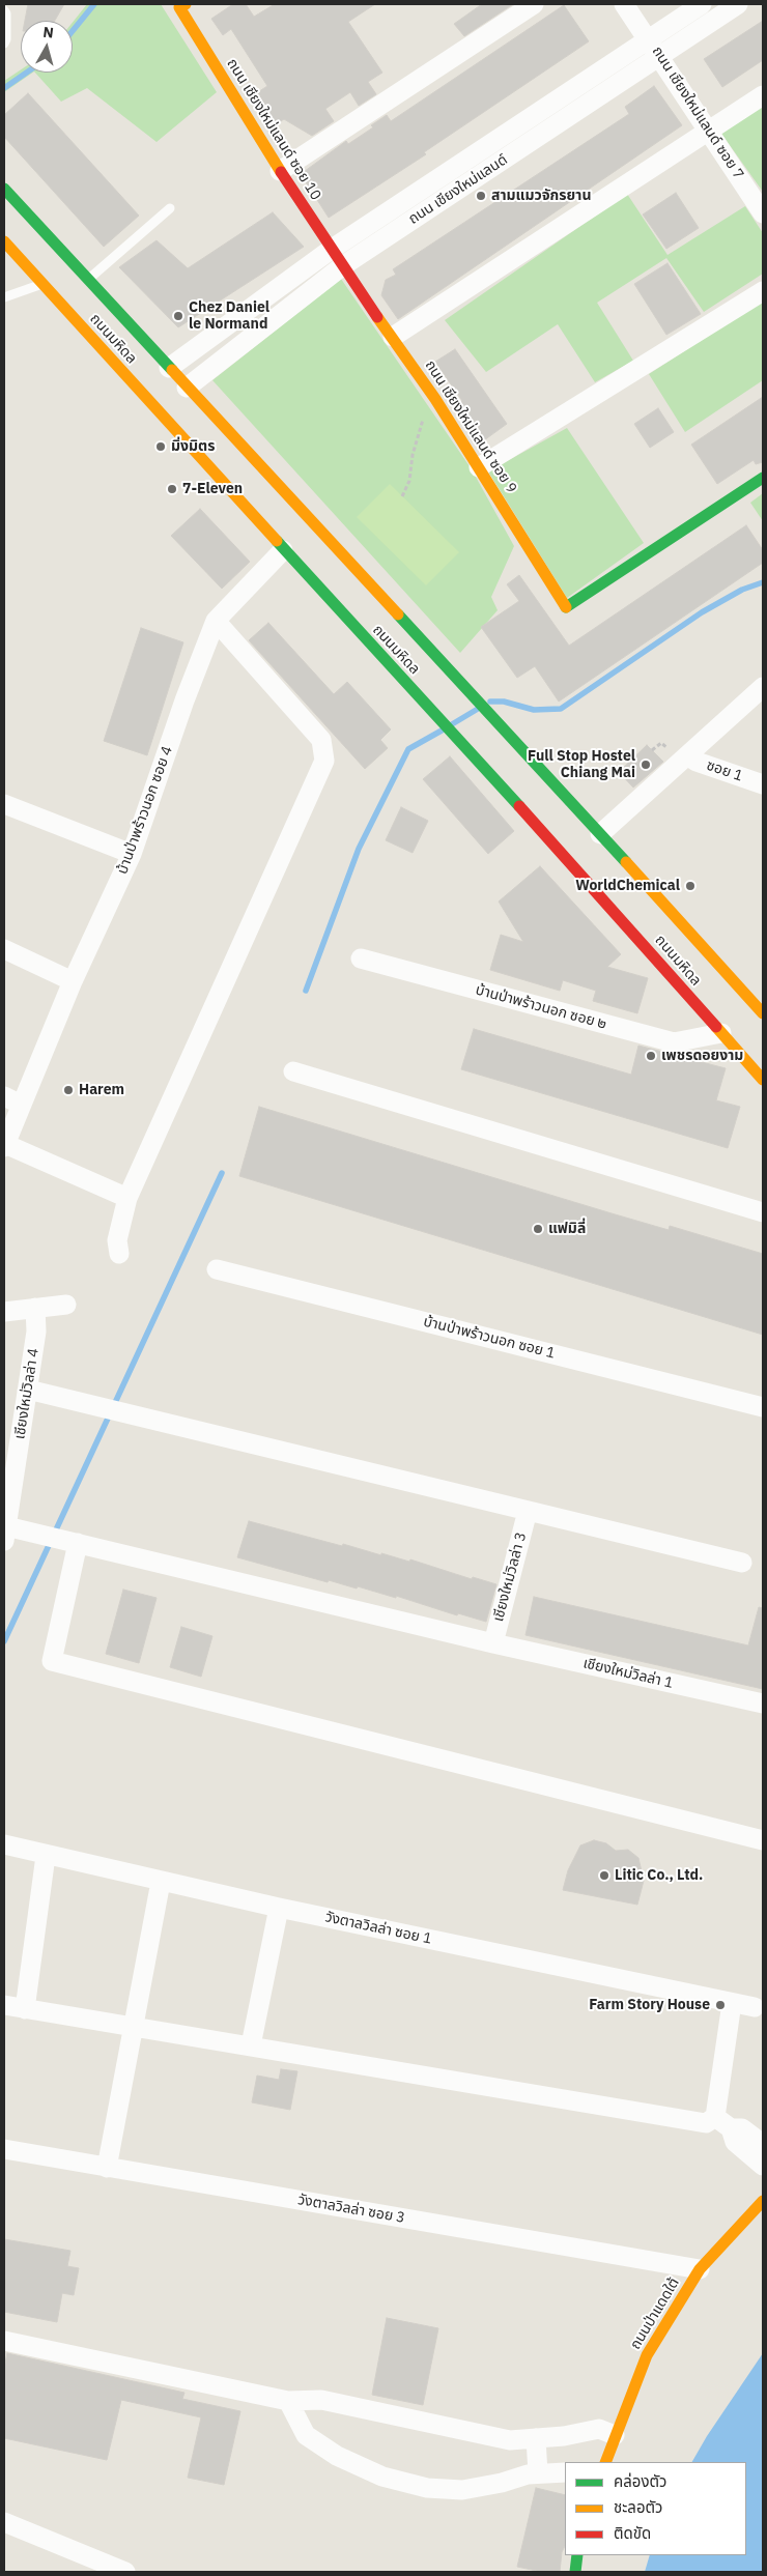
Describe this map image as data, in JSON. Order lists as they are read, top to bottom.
{
  "streets": {
    "main road": [
      "ถนน เชียงใหม่แลนด์ ซอย 10",
      "ถนนมหิดล",
      "ถนน เชียงใหม่แลนด์ ซอย 9",
      "ถนนป่าแดดใต้"
    ],
    "street": [
      "ถนน เชียงใหม่แลนด์ ซอย 7",
      "ถนน เชียงใหม่แลนด์",
      "ซอย 1",
      "บ้านป่าพร้าวนอก ซอย 4",
      "บ้านป่าพร้าวนอก ซอย ๒",
      "บ้านป่าพร้าวนอก ซอย 1",
      "เชียงใหม่วิลล่า 4",
      "เชียงใหม่วิลล่า 3",
      "เชียงใหม่วิลล่า 1",
      "วังตาลวิลล่า ซอย 1",
      "วังตาลวิลล่า ซอย 3"
    ]
  },
  "crossings": [
    ["ถนน เชียงใหม่แลนด์ ซอย 7", "ถนน เชียงใหม่แลนด์"],
    ["ถนน เชียงใหม่แลนด์ ซอย 10", "ถนน เชียงใหม่แลนด์"],
    ["ถนน เชียงใหม่แลนด์ ซอย 10", "ถนน เชียงใหม่แลนด์ ซอย 9"],
    ["ถนน เชียงใหม่แลนด์", "ถนนมหิดล"],
    ["ถนน เชียงใหม่แลนด์", "ถนน เชียงใหม่แลนด์ ซอย 9"],
    ["ถนนมหิดล", "บ้านป่าพร้าวนอก ซอย 4"],
    ["ถนนมหิดล", "บ้านป่าพร้าวนอก ซอย ๒"],
    ["เชียงใหม่วิลล่า 4", "เชียงใหม่วิลล่า 1"],
    ["เชียงใหม่วิลล่า 3", "เชียงใหม่วิลล่า 1"],
    ["วังตาลวิลล่า ซอย 3", "ถนนป่าแดดใต้"]
  ],
  "places": [
    "สามแมวจักรยาน",
    "Chez Daniel le Normand",
    "มิ่งมิตร",
    "7-Eleven",
    "Full Stop Hostel Chiang Mai",
    "WorldChemical",
    "เพชรดอยงาม",
    "Harem",
    "แฟมิลี่",
    "Litic Co., Ltd.",
    "Farm Story House"
  ],
  "legend": ["คล่องตัว", "ชะลอตัว", "ติดขัด"],
  "north": "top"
}
